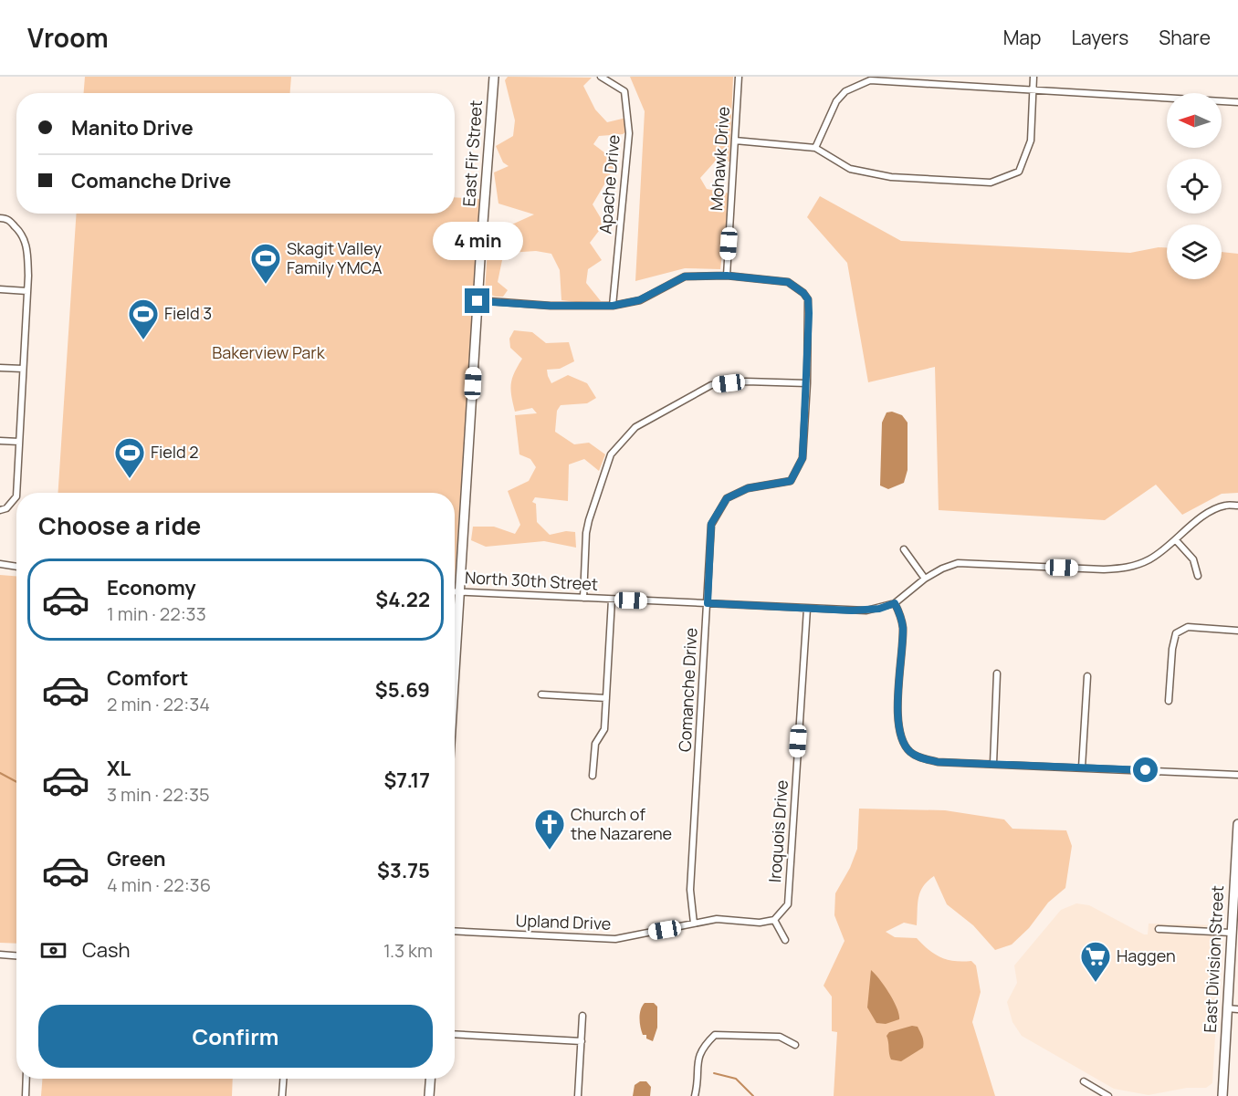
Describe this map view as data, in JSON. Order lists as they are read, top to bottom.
{
  "streets": {
    "street": [
      "East Fir Street",
      "Mohawk Drive",
      "Apache Drive",
      "North 30th Street",
      "Comanche Drive",
      "Iroquois Drive",
      "Upland Drive",
      "East Division Street"
    ]
  },
  "crossings": [
    ["East Fir Street", "North 30th Street"],
    ["East Fir Street", "Comanche Drive"],
    ["Mohawk Drive", "Comanche Drive"],
    ["Apache Drive", "Comanche Drive"],
    ["North 30th Street", "Comanche Drive"],
    ["North 30th Street", "Iroquois Drive"],
    ["Comanche Drive", "Upland Drive"],
    ["Iroquois Drive", "Upland Drive"]
  ],
  "parks": ["Bakerview Park"],
  "places": {
    "sports": ["Skagit Valley Family YMCA", "Field 3", "Field 2"],
    "church": ["Church of the Nazarene"],
    "supermarket": ["Haggen"]
  },
  "north": "left",
  "page": {
    "header": "Vroom",
    "nav": ["Map", "Layers", "Share"],
    "banner": ["Manito Drive", "Comanche Drive"],
    "bubble": "4 min",
    "heading": "Choose a ride",
    "list": [
      {
        "name": "Economy",
        "note": "1 min · 22:33",
        "value": "$4.22"
      },
      {
        "name": "Comfort",
        "note": "2 min · 22:34",
        "value": "$5.69"
      },
      {
        "name": "XL",
        "note": "3 min · 22:35",
        "value": "$7.17"
      },
      {
        "name": "Green",
        "note": "4 min · 22:36",
        "value": "$3.75"
      }
    ],
    "pay": ["Cash", "1.3 km"],
    "buttons": "Confirm"
  }
}
